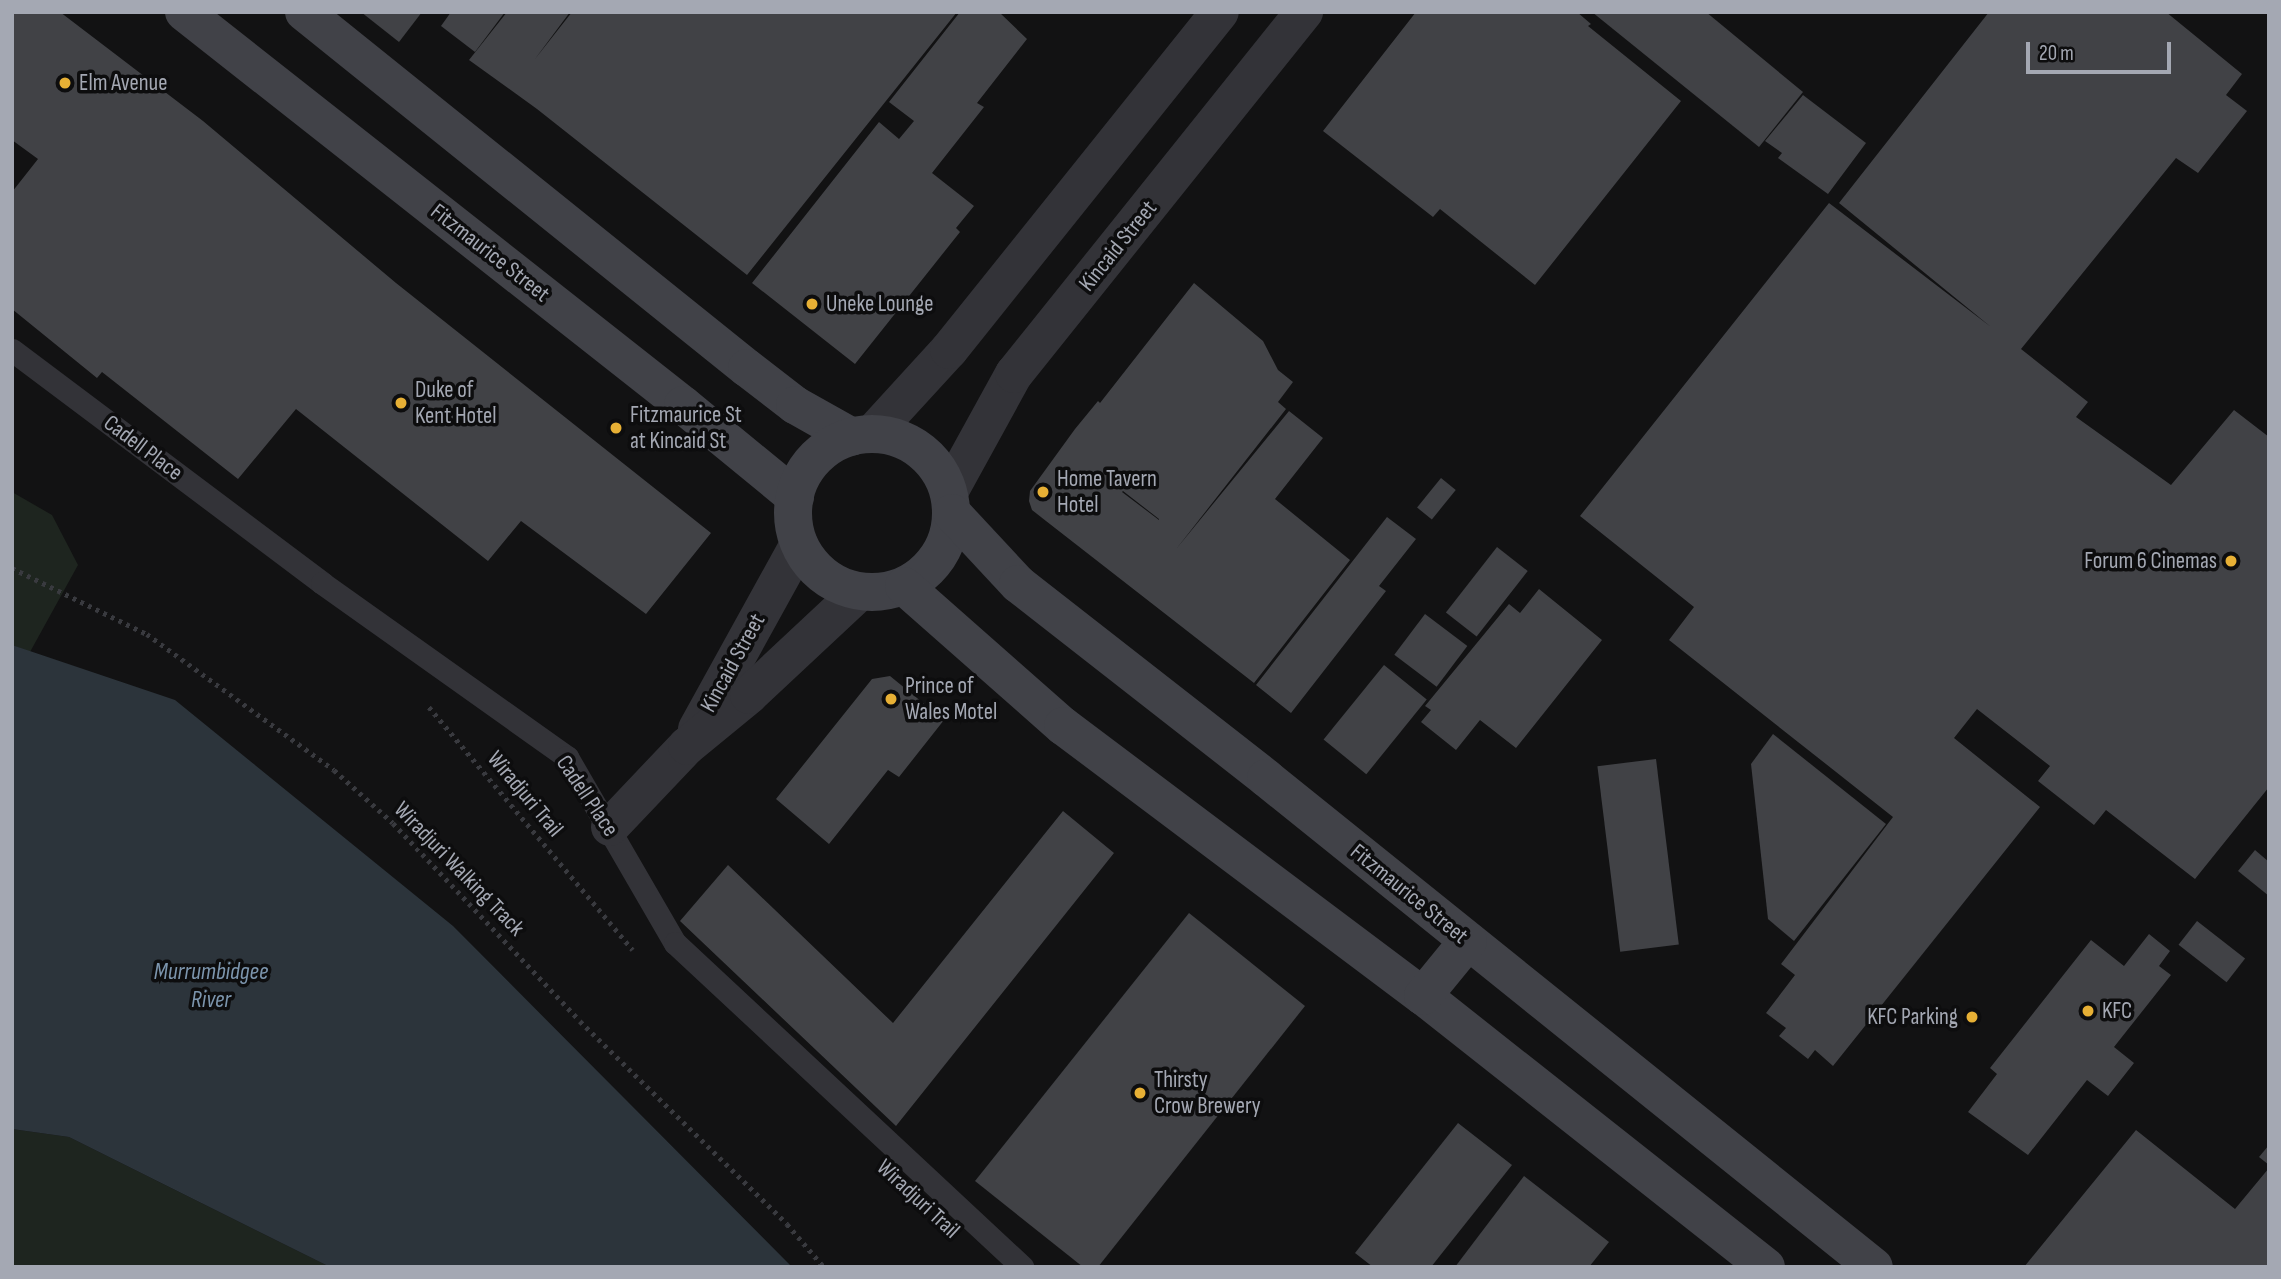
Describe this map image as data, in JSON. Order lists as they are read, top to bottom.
{
  "streets": {
    "main road": ["Fitzmaurice Street"],
    "street": ["Kincaid Street"],
    "lane": ["Cadell Place"],
    "path": ["Wiradjuri Trail", "Wiradjuri Walking Track"]
  },
  "crossings": [
    ["Kincaid Street", "Fitzmaurice Street"],
    ["Kincaid Street", "Cadell Place"]
  ],
  "water": ["Murrumbidgee River"],
  "places": [
    "Elm Avenue",
    "Uneke Lounge",
    "Duke of Kent Hotel",
    "Fitzmaurice St at Kincaid St",
    "Home Tavern Hotel",
    "Forum 6 Cinemas",
    "Prince of Wales Motel",
    "KFC",
    "KFC Parking",
    "Thirsty Crow Brewery"
  ],
  "scale_bar": "20 m"
}
